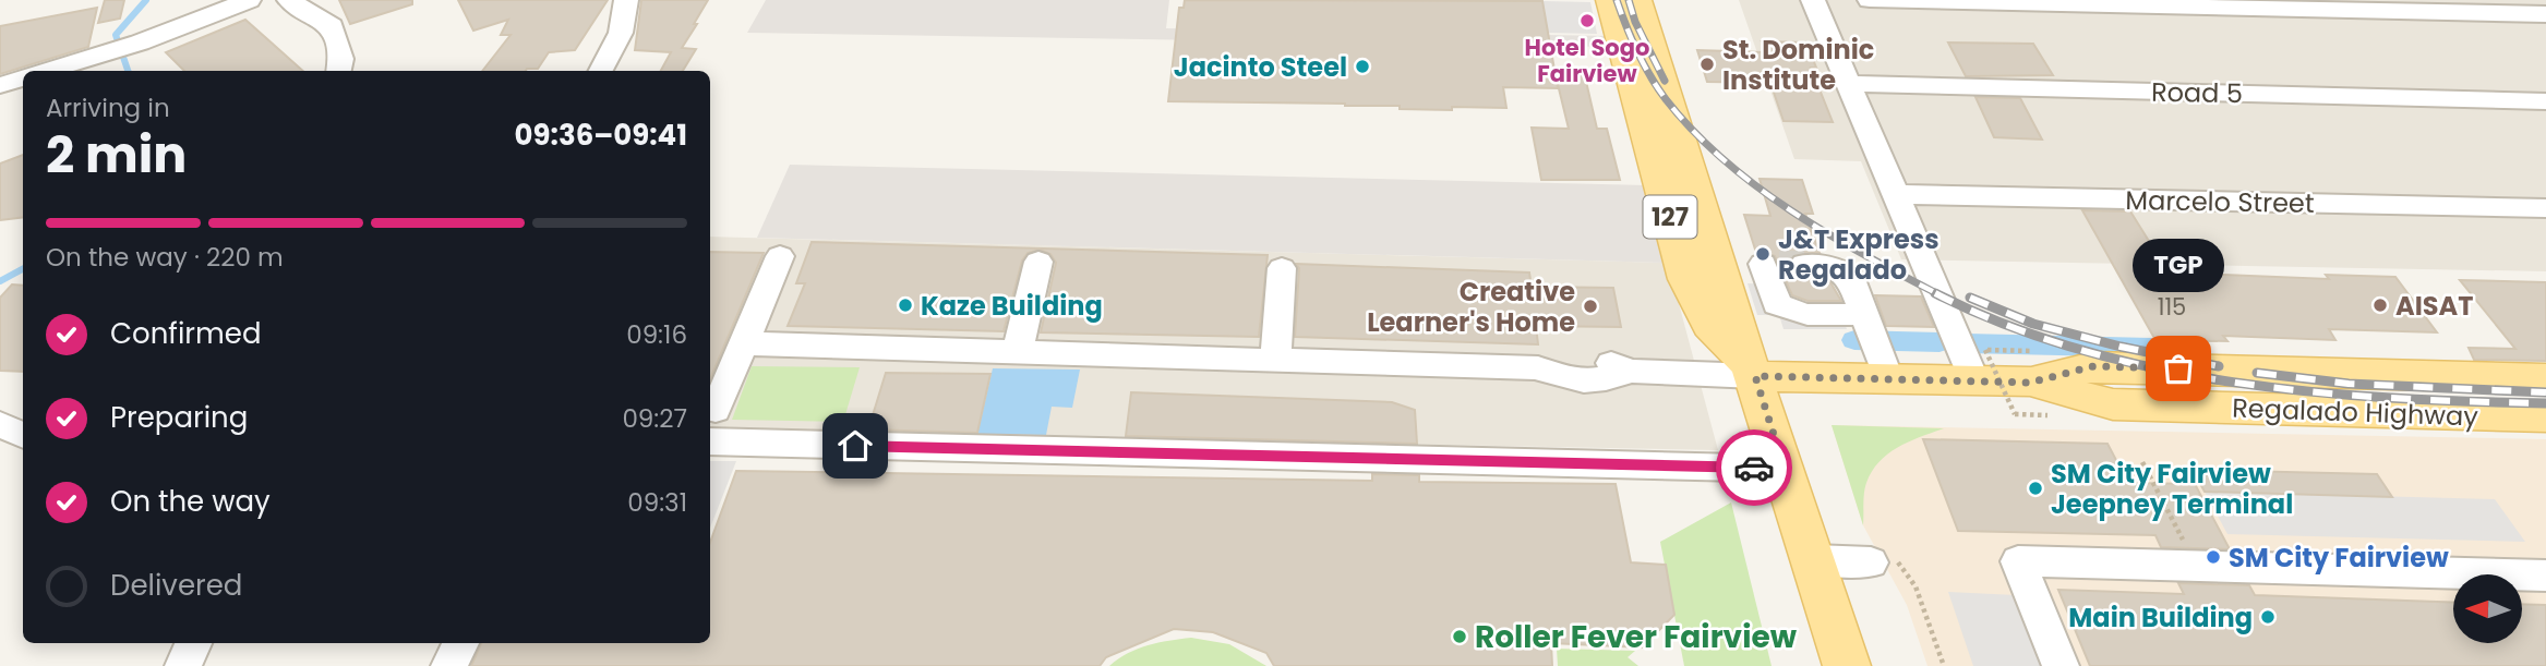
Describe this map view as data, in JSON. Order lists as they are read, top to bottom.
{
  "streets": {
    "main road": ["127", "Regalado Highway"],
    "street": ["Road 5", "Marcelo Street"]
  },
  "crossings": [
    ["127", "Regalado Highway"]
  ],
  "places": [
    "Hotel Sogo Fairview",
    "St. Dominic Institute",
    "Jacinto Steel",
    "J&T Express Regalado",
    "Kaze Building",
    "AISAT",
    "Creative Learner's Home",
    "TGP",
    "SM City Fairview Jeepney Terminal",
    "SM City Fairview",
    "Main Building",
    "Roller Fever Fairview"
  ],
  "house_numbers": ["115"],
  "north": "left",
  "page": {
    "heading": ["2 min", "Arriving in", "09:36–09:41"],
    "bar": "On the way · 220 m",
    "bubble": "TGP",
    "list": [
      ["Confirmed", "09:16"],
      ["Preparing", "09:27"],
      ["On the way", "09:31"],
      "Delivered"
    ]
  }
}
